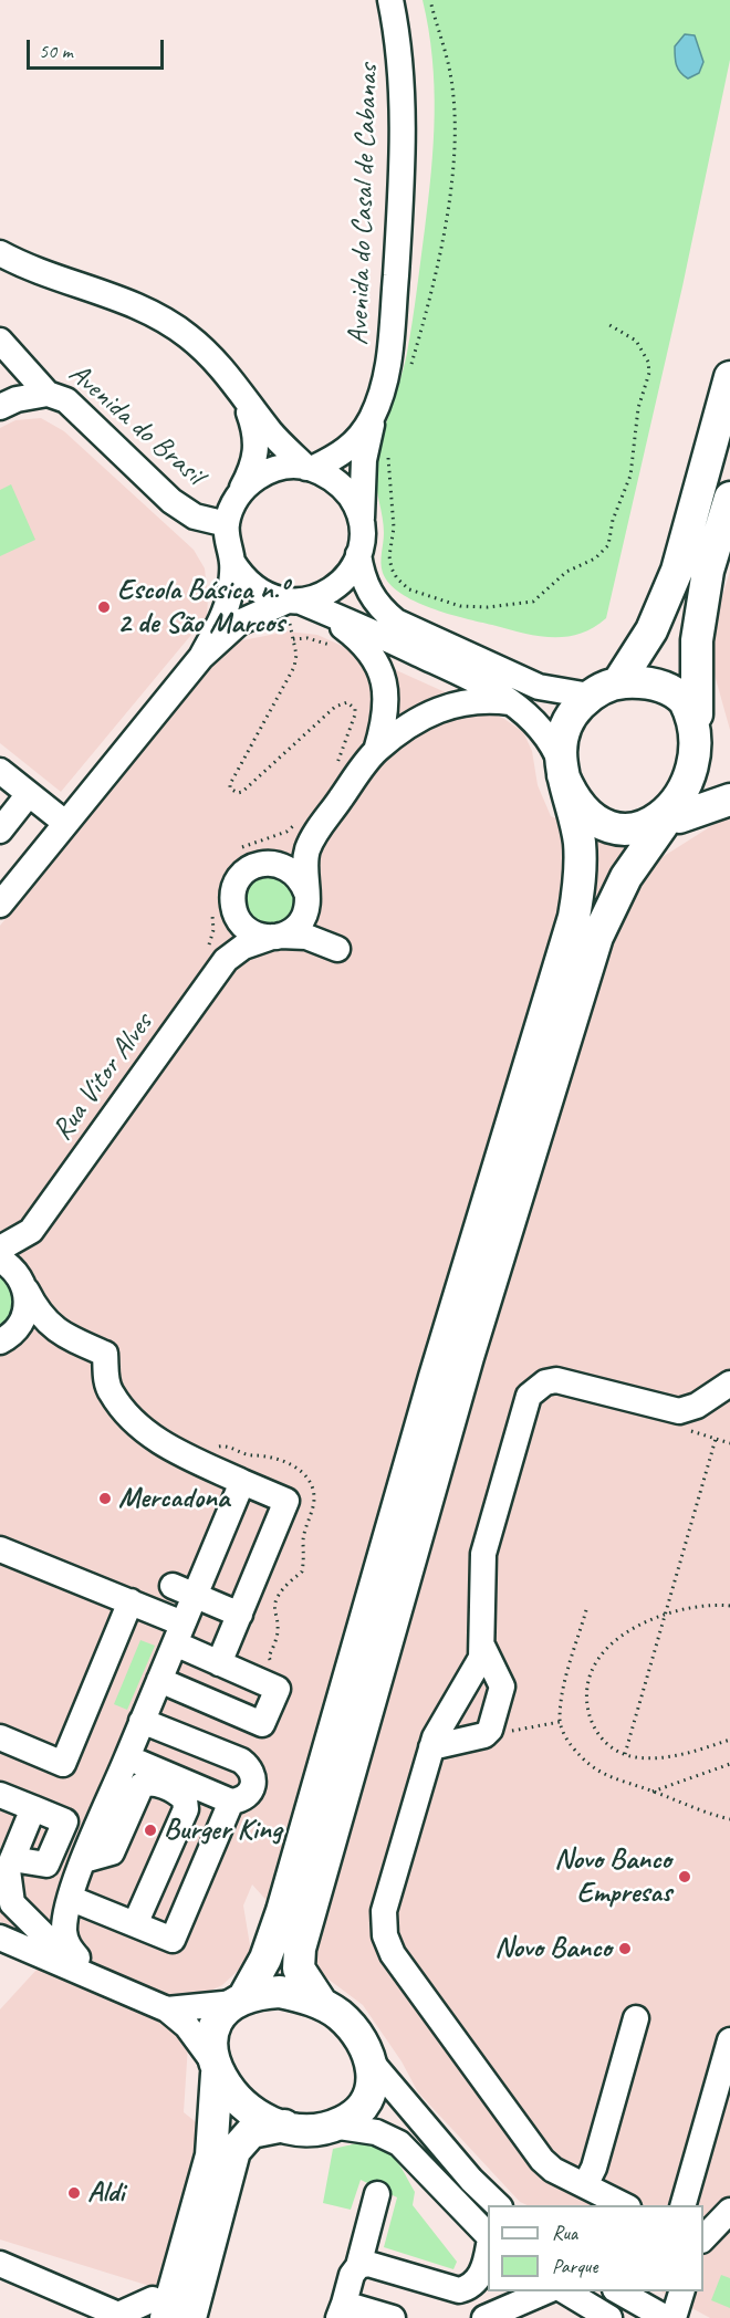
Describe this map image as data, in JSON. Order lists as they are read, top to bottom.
{
  "streets": {
    "street": ["Avenida do Casal de Cabanas", "Avenida do Brasil", "Rua Vitor Alves"]
  },
  "crossings": [
    ["Avenida do Casal de Cabanas", "Avenida do Brasil"],
    ["Avenida do Casal de Cabanas", "Rua Vitor Alves"],
    ["Avenida do Brasil", "Rua Vitor Alves"]
  ],
  "places": [
    "Escola Básica n.º 2 de São Marcos",
    "Mercadona",
    "Burger King",
    "Novo Banco Empresas",
    "Novo Banco",
    "Aldi"
  ],
  "legend": ["Rua", "Parque"],
  "scale_bar": "50 m"
}
